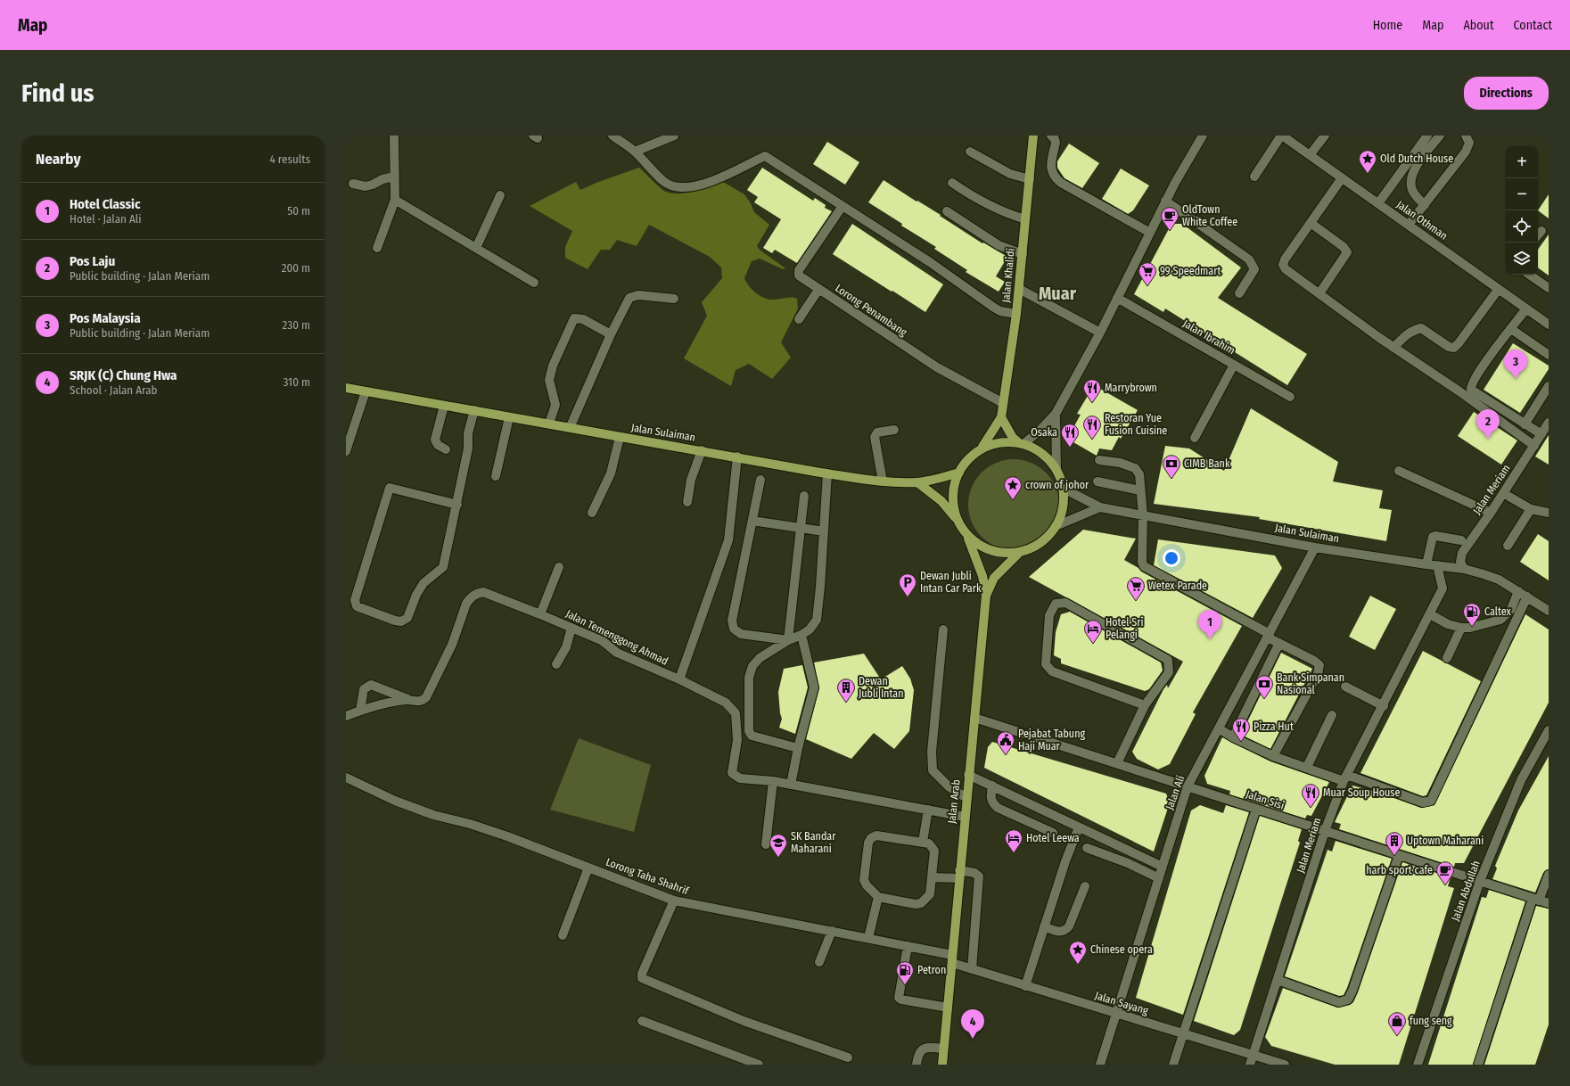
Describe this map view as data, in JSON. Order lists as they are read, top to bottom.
{
  "streets": {
    "main road": ["Jalan Khalidi", "Jalan Sulaiman", "Jalan Arab"],
    "street": [
      "Jalan Othman",
      "Lorong Penambang",
      "Jalan Ibrahim",
      "Jalan Meriam",
      "Jalan Temenggong Ahmad",
      "Jalan Ali",
      "Jalan Sisi",
      "Lorong Taha Shahrif",
      "Jalan Abdullah",
      "Jalan Sayang"
    ]
  },
  "crossings": [
    ["Jalan Khalidi", "Lorong Penambang"],
    ["Jalan Sulaiman", "Jalan Meriam"],
    ["Jalan Sulaiman", "Jalan Ali"],
    ["Jalan Sulaiman", "Jalan Arab"],
    ["Jalan Meriam", "Jalan Sisi"],
    ["Jalan Meriam", "Jalan Sayang"],
    ["Jalan Ali", "Jalan Sisi"],
    ["Jalan Ali", "Jalan Sayang"],
    ["Jalan Sisi", "Jalan Arab"],
    ["Jalan Sisi", "Jalan Abdullah"],
    ["Jalan Arab", "Lorong Taha Shahrif"],
    ["Jalan Arab", "Jalan Sayang"],
    ["Lorong Taha Shahrif", "Jalan Sayang"]
  ],
  "districts": ["Muar"],
  "places": {
    "place": ["Old Dutch House", "crown of johor", "Chinese opera"],
    "cafe": ["OldTown White Coffee", "harb sport cafe"],
    "supermarket": ["99 Speedmart", "Wetex Parade"],
    "restaurant": [
      "Marrybrown",
      "Restoran Yue Fusion Cuisine",
      "Osaka",
      "Pizza Hut",
      "Muar Soup House"
    ],
    "bank": ["CIMB Bank", "Bank Simpanan Nasional"],
    "parking": ["Dewan Jubli Intan Car Park"],
    "fuel station": ["Caltex", "Petron"],
    "hotel": ["Hotel Sri Pelangi", "Hotel Leewa"],
    "building": ["Dewan Jubli Intan", "Uptown Maharani"],
    "public building": ["Pejabat Tabung Haji Muar"],
    "school or university": ["SK Bandar Maharani"],
    "shop": ["fung seng"]
  },
  "page": {
    "header": "Map",
    "nav": [
      "Home",
      "Map",
      "About",
      "Contact"
    ],
    "buttons": "Directions",
    "title": "Find us",
    "heading": ["Nearby", "4 results"],
    "map_buttons": ["+", "−"],
    "list": [
      {
        "mark": "1",
        "name": "Hotel Classic",
        "note": "Hotel · Jalan Ali",
        "value": "50 m"
      },
      {
        "mark": "2",
        "name": "Pos Laju",
        "note": "Public building · Jalan Meriam",
        "value": "200 m"
      },
      {
        "mark": "3",
        "name": "Pos Malaysia",
        "note": "Public building · Jalan Meriam",
        "value": "230 m"
      },
      {
        "mark": "4",
        "name": "SRJK (C) Chung Hwa",
        "note": "School · Jalan Arab",
        "value": "310 m"
      }
    ],
    "pins": [
      "3",
      "2",
      "1",
      "4"
    ]
  }
}
